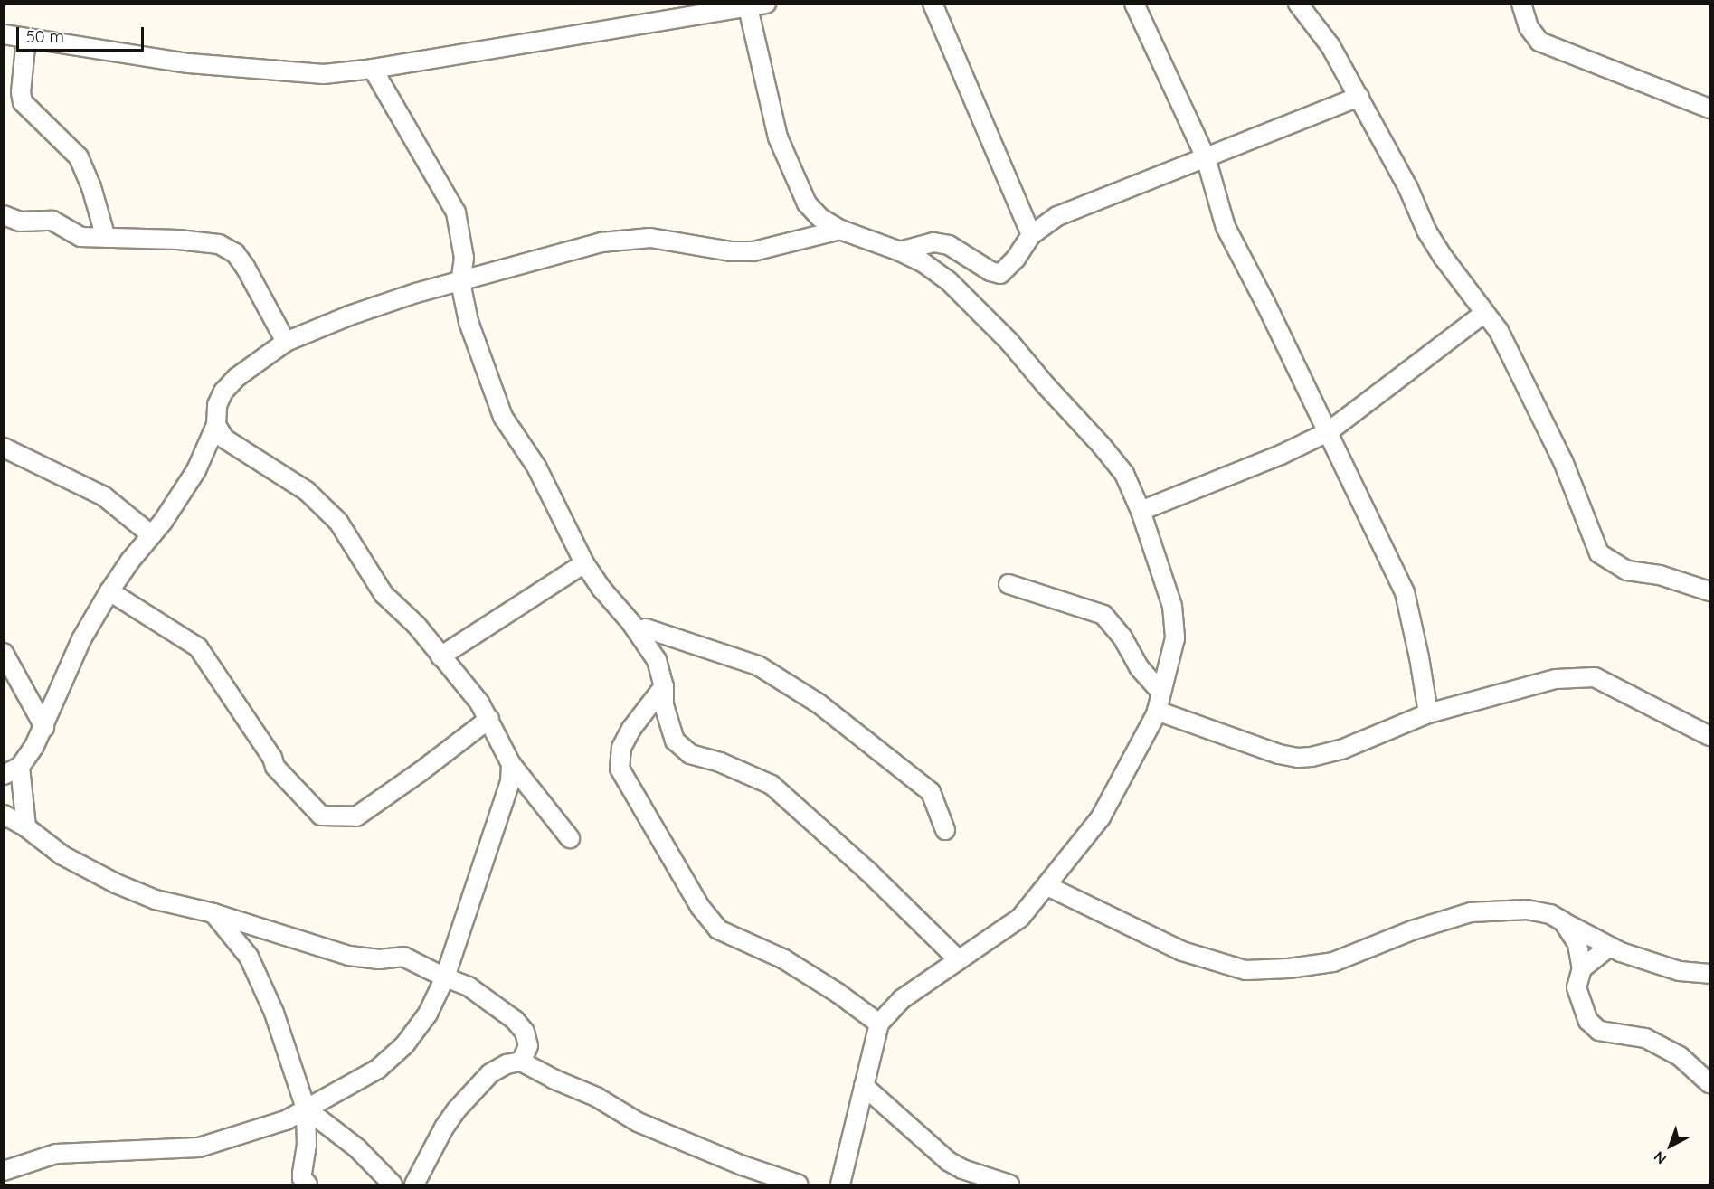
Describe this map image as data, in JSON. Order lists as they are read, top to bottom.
{
  "scale_bar": "50 m",
  "north": "bottom left"
}
